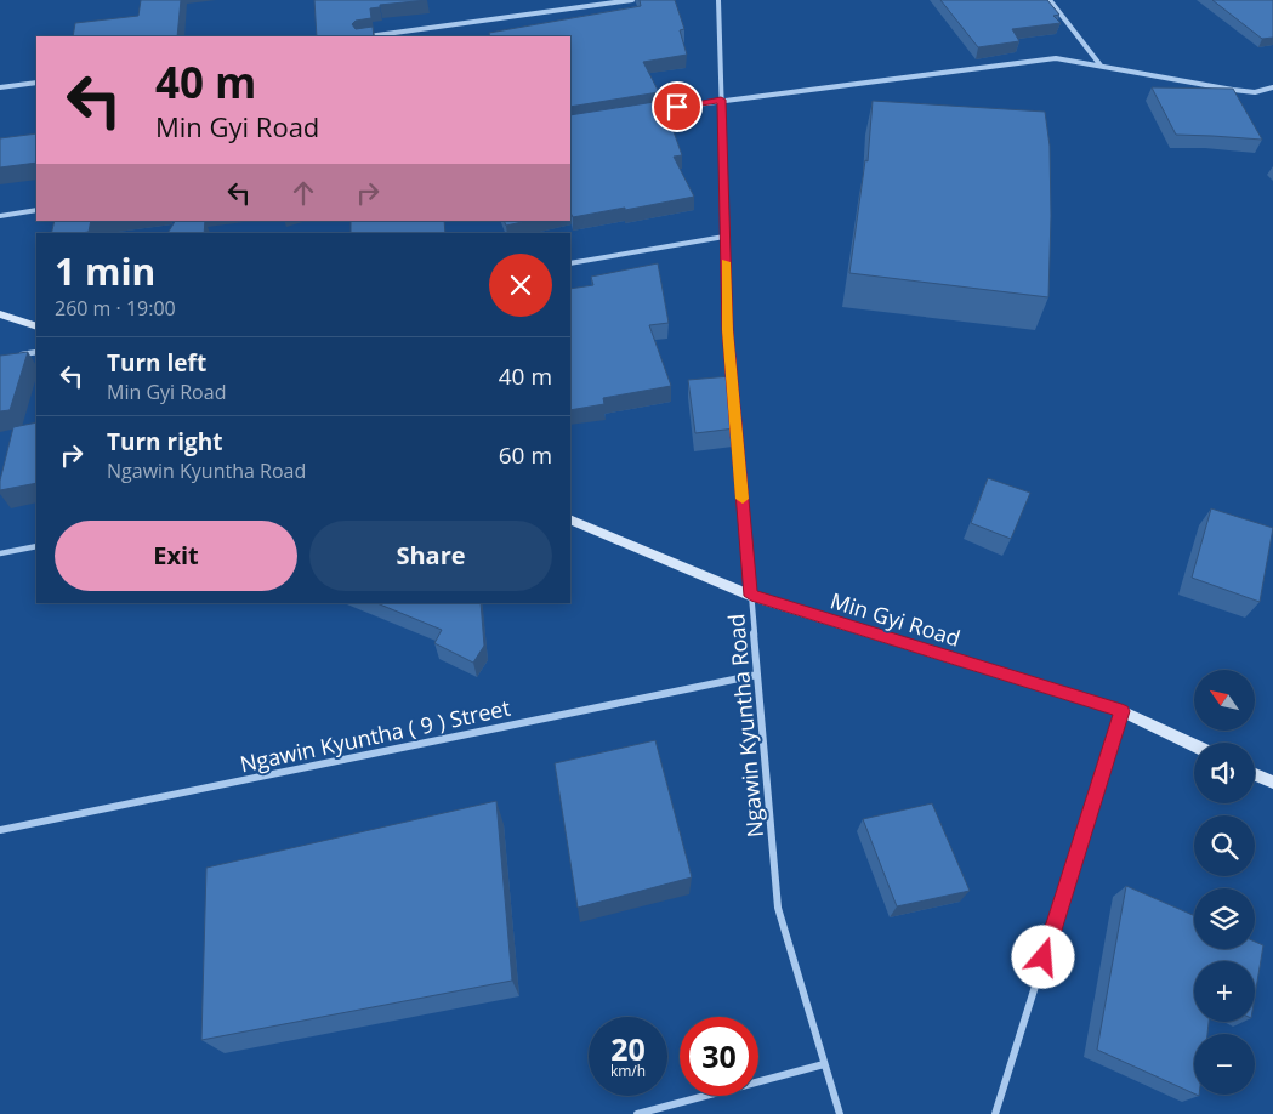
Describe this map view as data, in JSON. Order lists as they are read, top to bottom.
{
  "streets": {
    "main road": ["Min Gyi Road"],
    "street": ["Ngawin Kyuntha Road", "Ngawin Kyuntha ( 9 ) Street"]
  },
  "crossings": [
    ["Min Gyi Road", "Ngawin Kyuntha Road"],
    ["Ngawin Kyuntha Road", "Ngawin Kyuntha ( 9 ) Street"]
  ],
  "north": "top left",
  "page": {
    "turn": ["40 m", "Min Gyi Road"],
    "heading": ["1 min", "260 m · 19:00"],
    "list": [
      {
        "name": "Turn left",
        "note": "Min Gyi Road",
        "value": "40 m"
      },
      {
        "name": "Turn right",
        "note": "Ngawin Kyuntha Road",
        "value": "60 m"
      }
    ],
    "buttons": ["Exit", "Share"],
    "map_buttons": ["+", "−"],
    "speed": "20 km/h",
    "limit": "30"
  }
}
